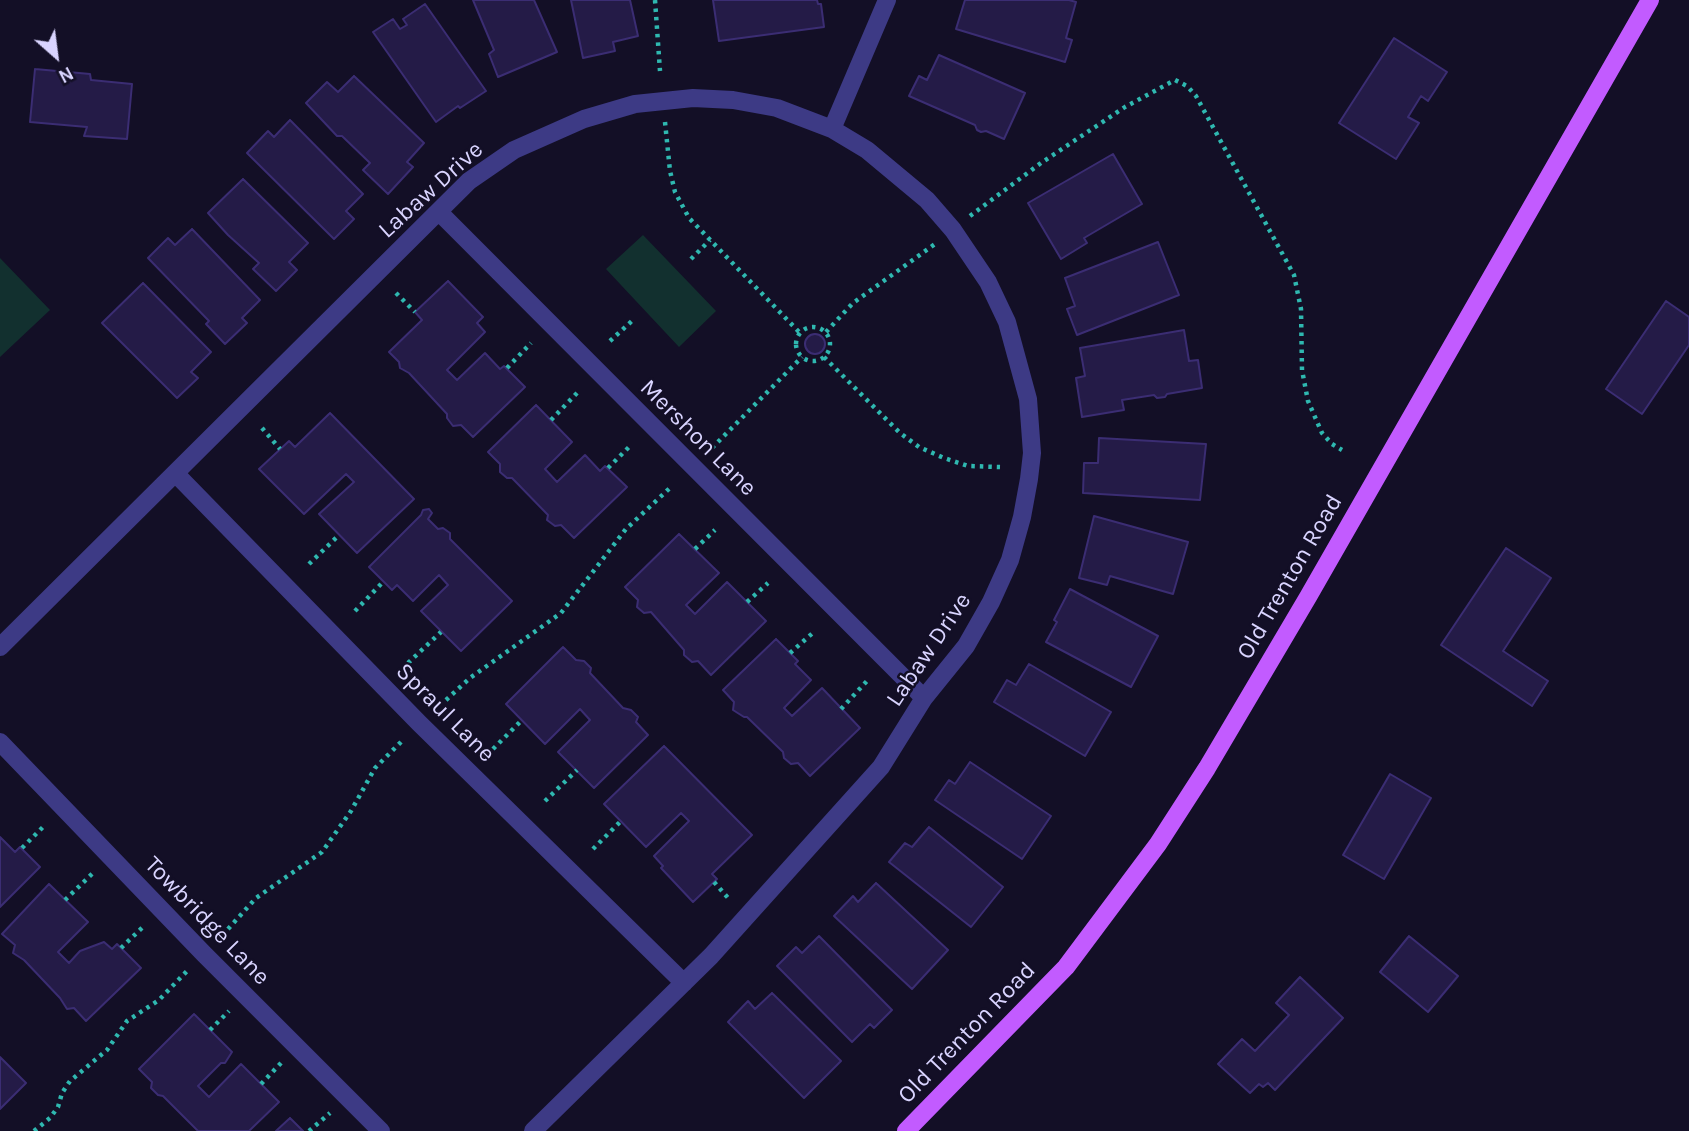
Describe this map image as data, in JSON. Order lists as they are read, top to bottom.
{
  "streets": {
    "main road": ["Old Trenton Road"],
    "street": [
      "Labaw Drive",
      "Mershon Lane",
      "Spraul Lane",
      "Towbridge Lane"
    ]
  },
  "crossings": [
    ["Labaw Drive", "Mershon Lane"],
    ["Labaw Drive", "Spraul Lane"]
  ],
  "north": "bottom right"
}
